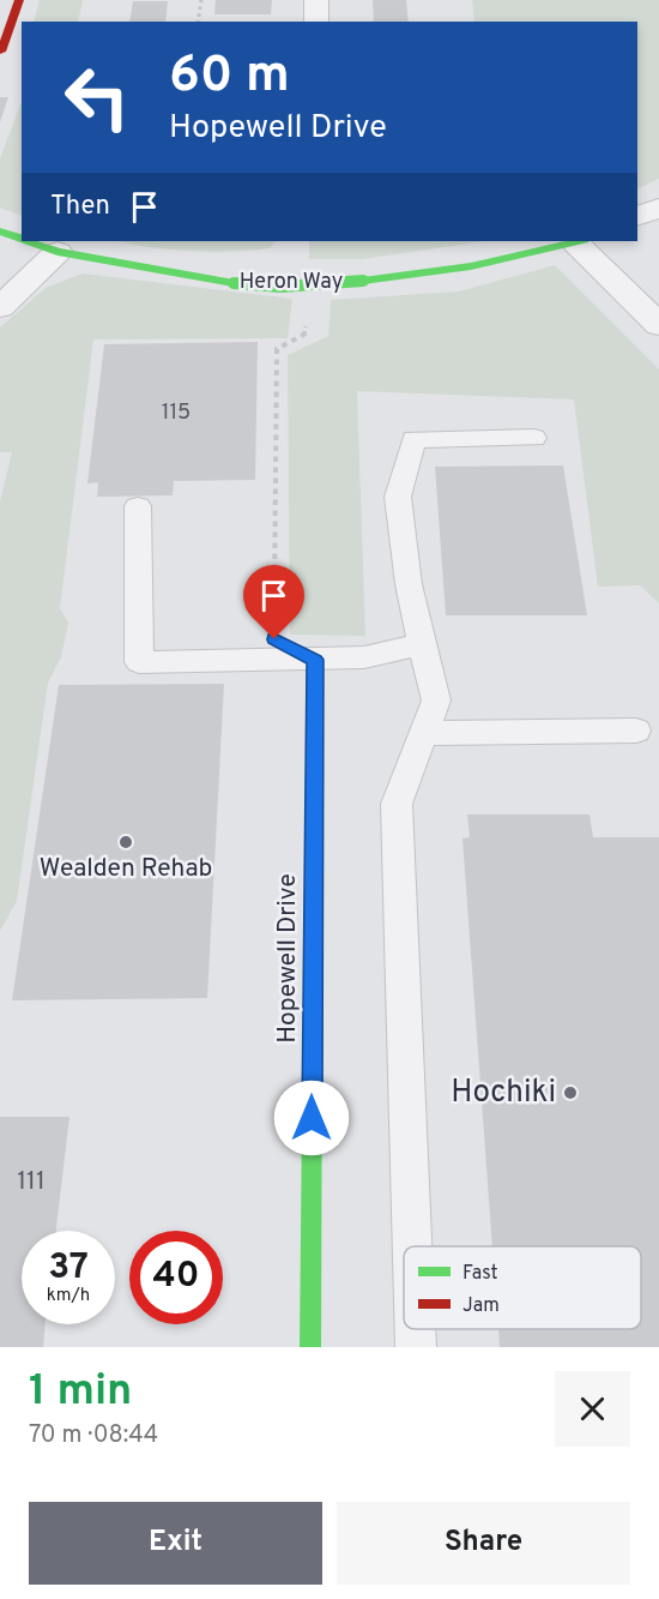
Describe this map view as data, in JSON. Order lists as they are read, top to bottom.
{
  "streets": {
    "street": ["Heron Way", "Hopewell Drive"]
  },
  "places": ["Wealden Rehab", "Hochiki"],
  "house_numbers": ["115", "111"],
  "legend": ["Fast", "Jam"],
  "page": {
    "turn": ["60 m", "Hopewell Drive"],
    "then": "Then",
    "speed": "37 km/h",
    "limit": "40",
    "heading": ["1 min", "70 m · 08:44"],
    "buttons": ["Exit", "Share"]
  }
}
